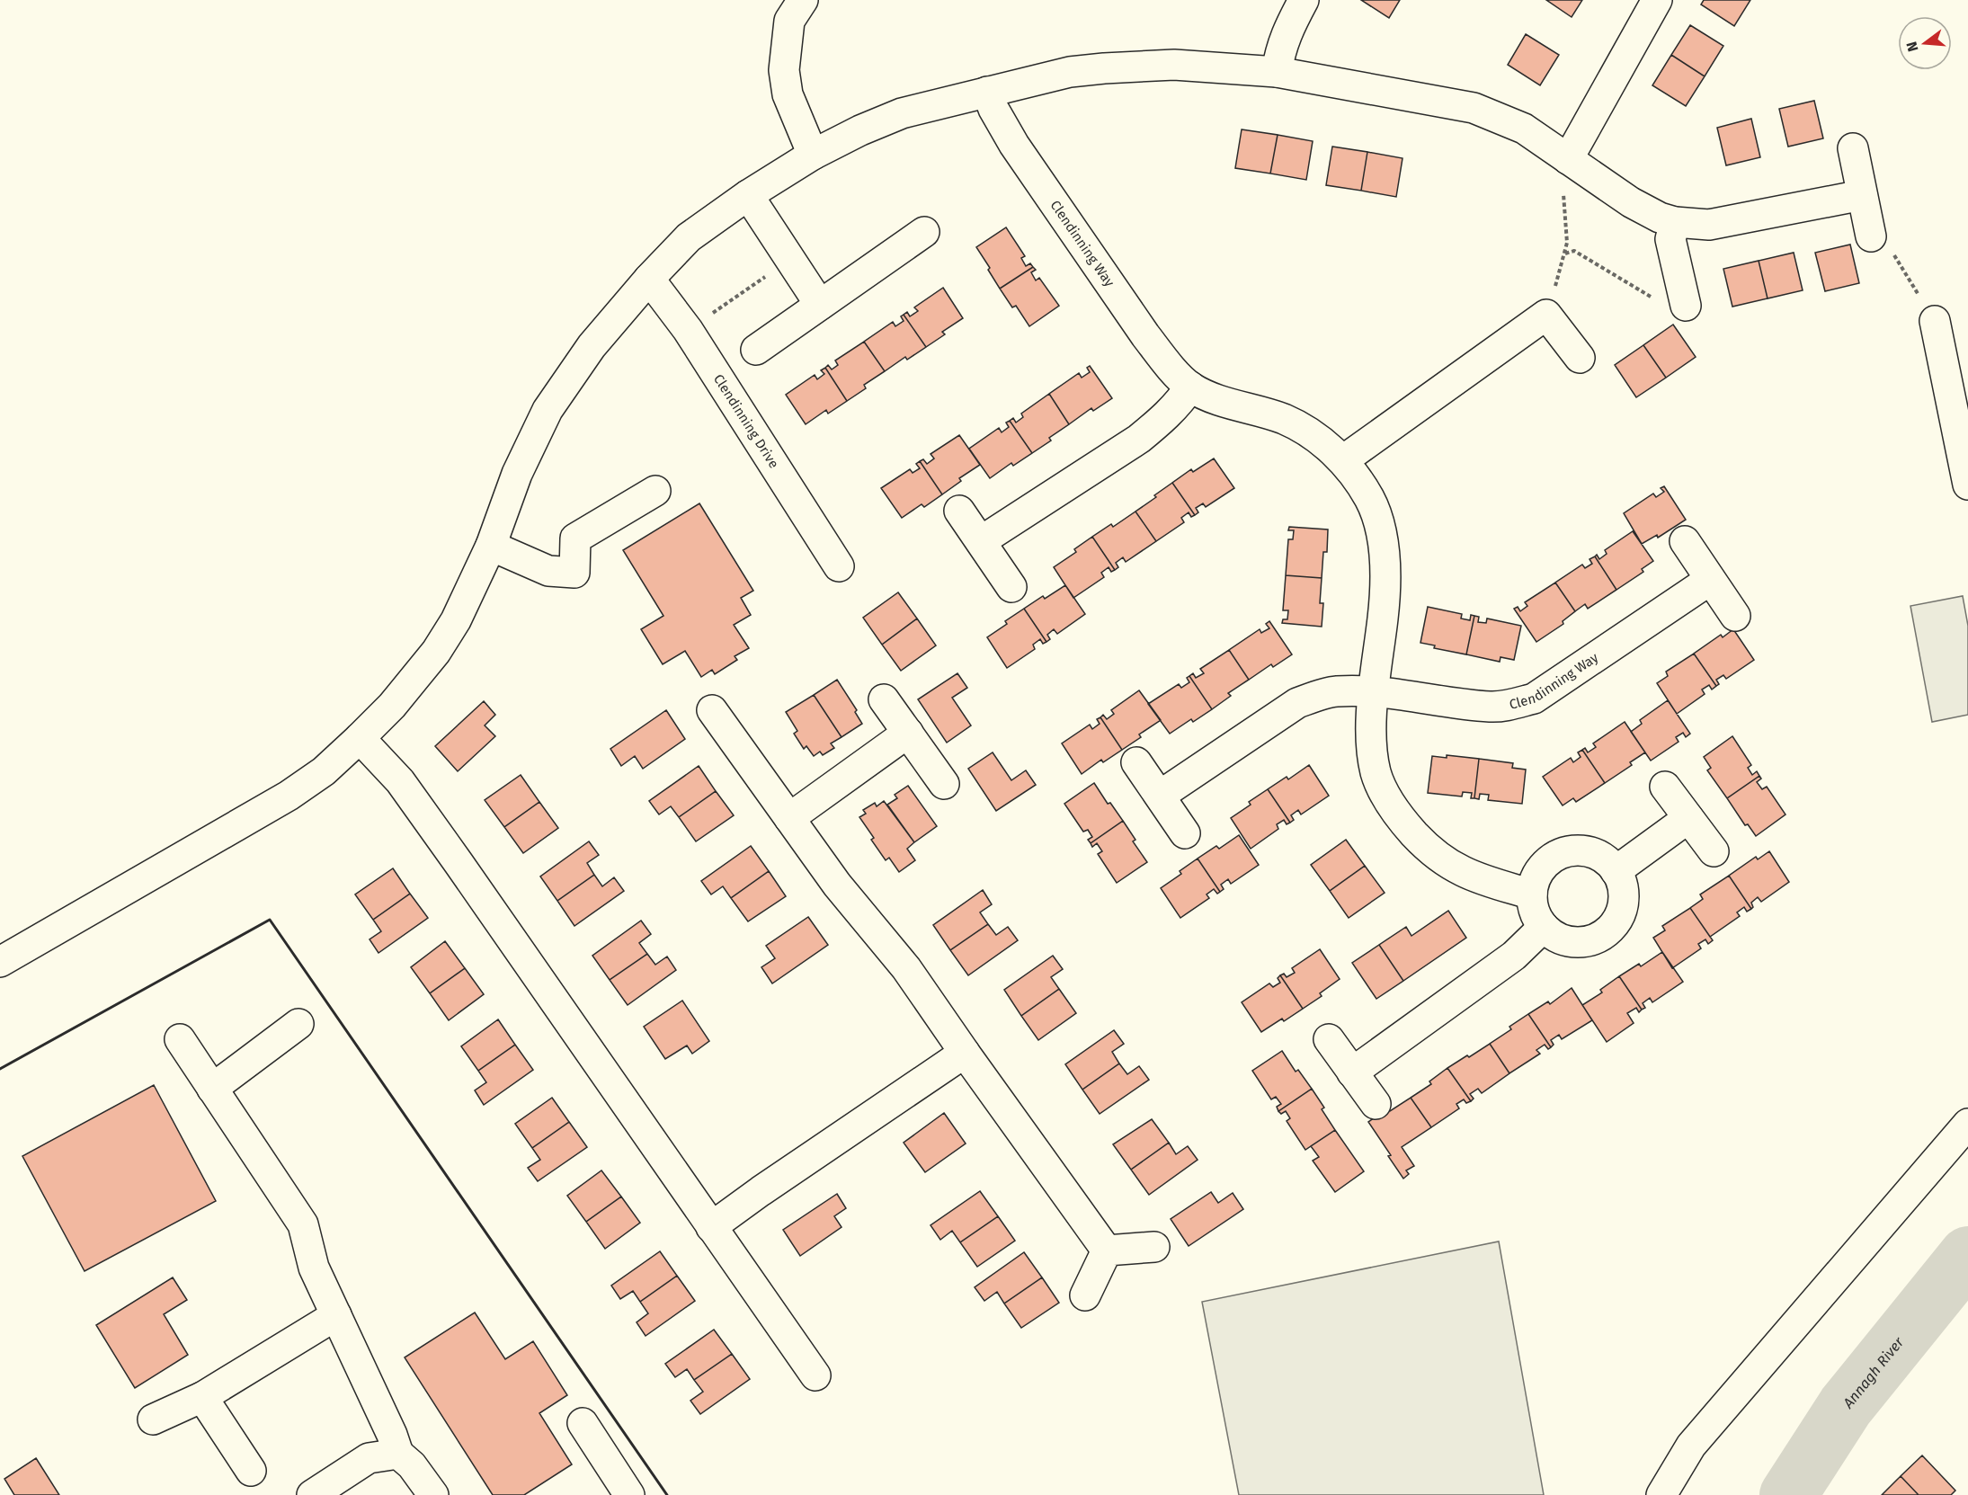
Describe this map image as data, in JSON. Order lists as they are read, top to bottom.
{
  "streets": {
    "street": ["Clendinning Way", "Clendinning Drive"]
  },
  "water": ["Annagh River"],
  "north": "left"
}
